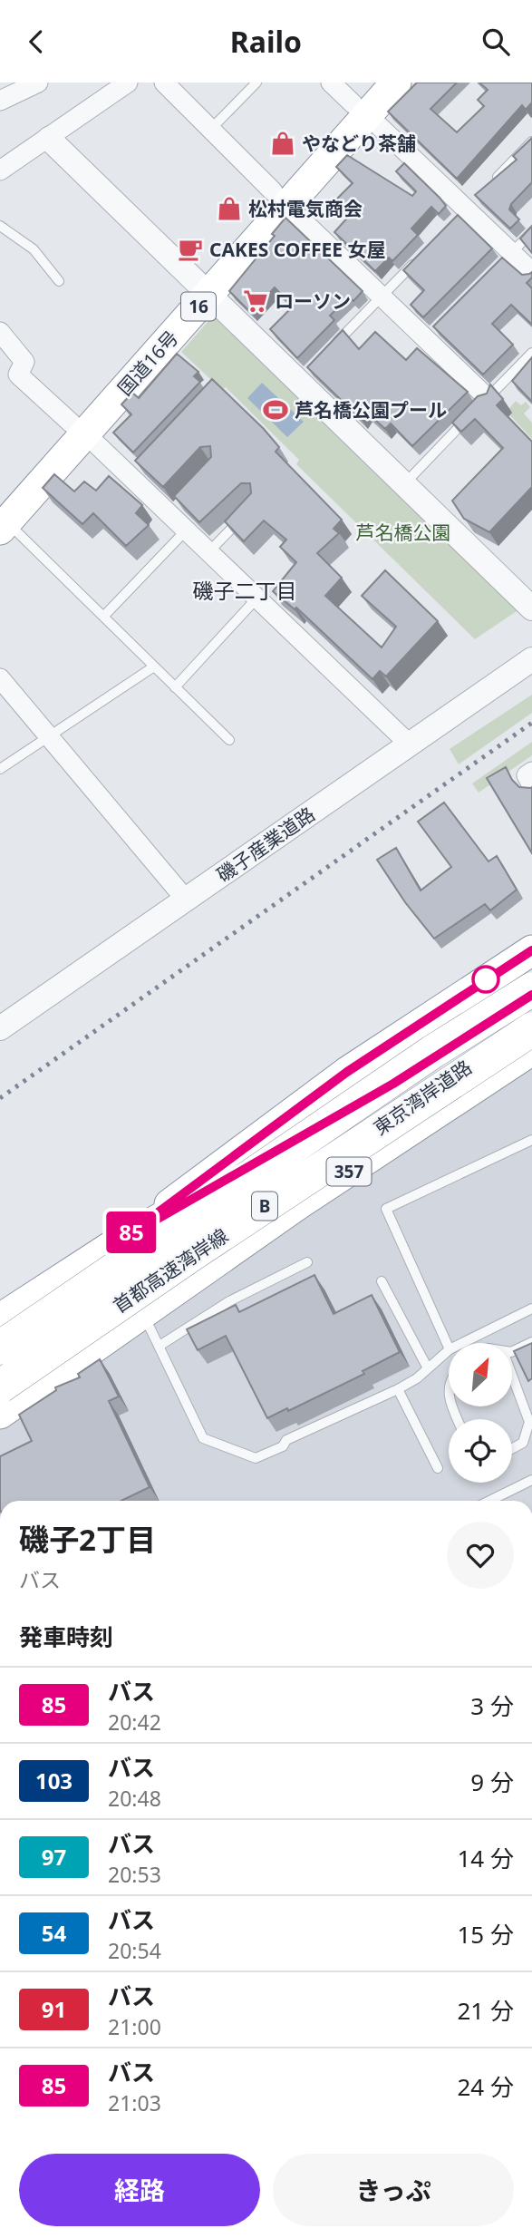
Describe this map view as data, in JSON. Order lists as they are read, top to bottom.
{
  "streets": {
    "highway": [
      "16",
      "国道16号",
      "東京湾岸道路",
      "357",
      "B",
      "首都高速湾岸線"
    ],
    "street": ["磯子産業道路"]
  },
  "districts": ["磯子二丁目"],
  "parks": ["芦名橋公園"],
  "places": {
    "shop": ["やなどり茶舗", "松村電気商会"],
    "cafe": ["CAKES COFFEE 女屋"],
    "supermarket": ["ローソン"],
    "sports": ["芦名橋公園プール"]
  },
  "lines": ["bus line 85"],
  "north": "top right",
  "page": {
    "header": "Railo",
    "on_map": "85",
    "heading": [
      ["磯子2丁目", "バス"],
      "発車時刻"
    ],
    "list": [
      {
        "mark": "85",
        "name": "バス",
        "note": "20:42",
        "value": "3 分"
      },
      {
        "mark": "103",
        "name": "バス",
        "note": "20:48",
        "value": "9 分"
      },
      {
        "mark": "97",
        "name": "バス",
        "note": "20:53",
        "value": "14 分"
      },
      {
        "mark": "54",
        "name": "バス",
        "note": "20:54",
        "value": "15 分"
      },
      {
        "mark": "91",
        "name": "バス",
        "note": "21:00",
        "value": "21 分"
      },
      {
        "mark": "85",
        "name": "バス",
        "note": "21:03",
        "value": "24 分"
      }
    ],
    "buttons": ["経路", "きっぷ"]
  }
}
